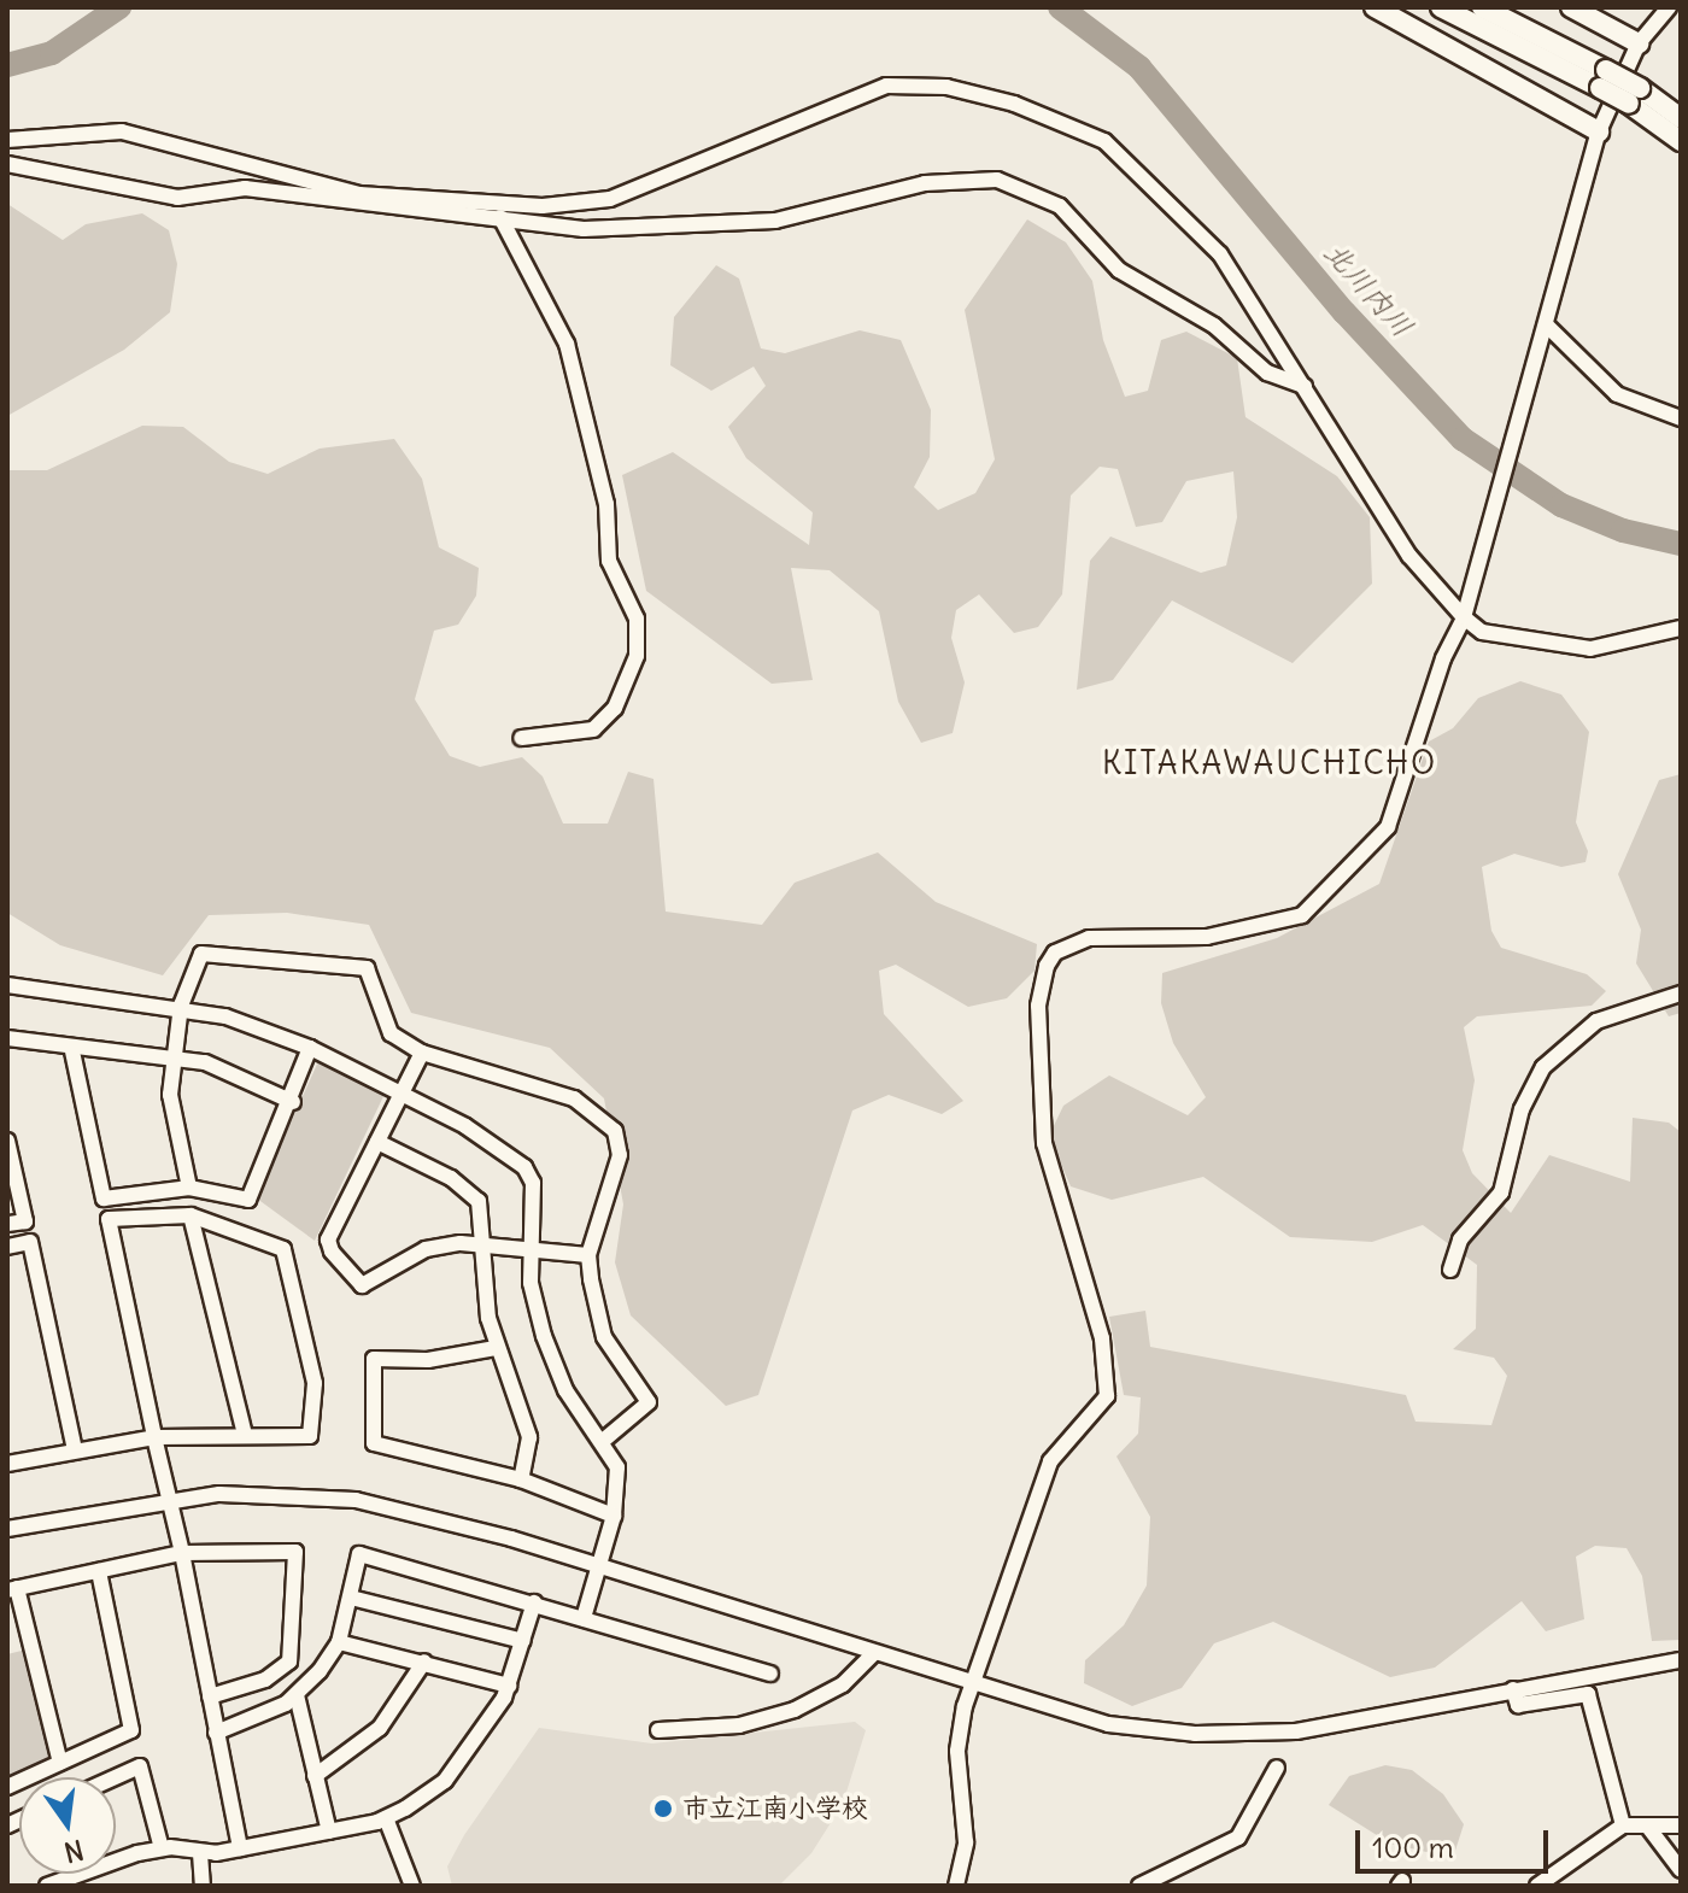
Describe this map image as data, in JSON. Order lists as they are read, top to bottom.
{
  "districts": ["KITAKAWAUCHICHO"],
  "water": ["北川内川"],
  "places": ["市立江南小学校"],
  "scale_bar": "100 m",
  "north": "bottom"
}
